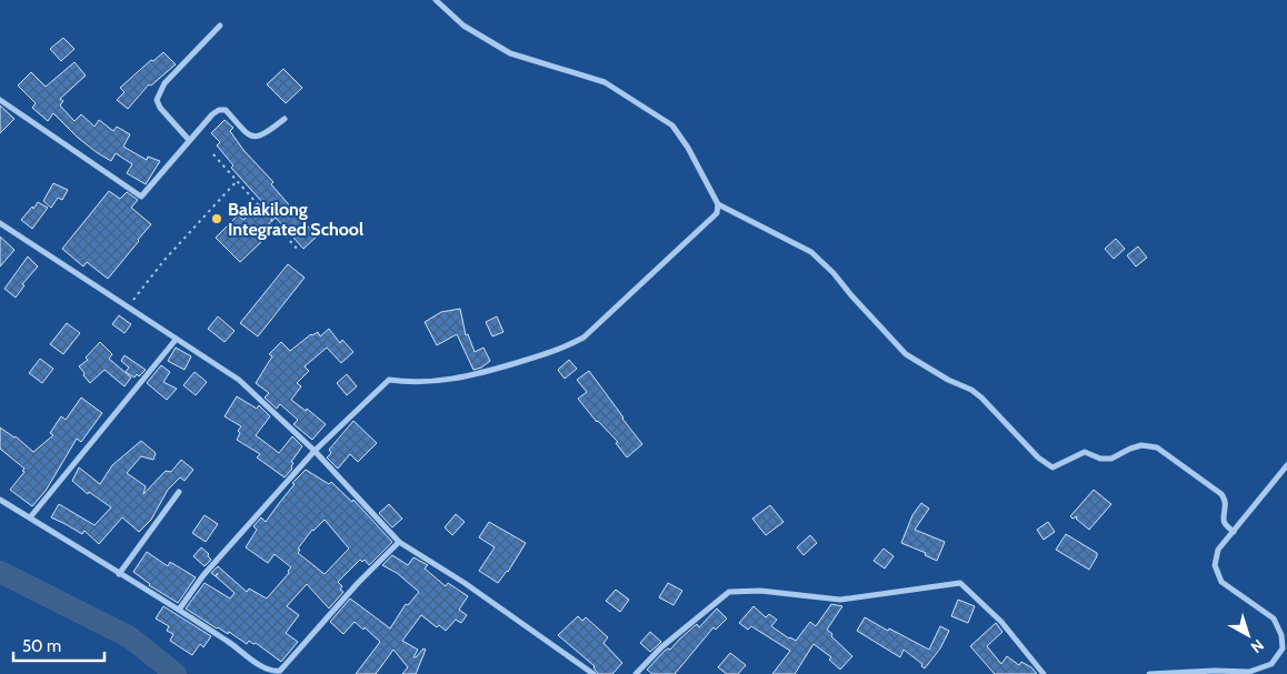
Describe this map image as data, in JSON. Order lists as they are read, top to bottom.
{
  "places": ["Balakilong Integrated School"],
  "scale_bar": "50 m",
  "north": "bottom right"
}
